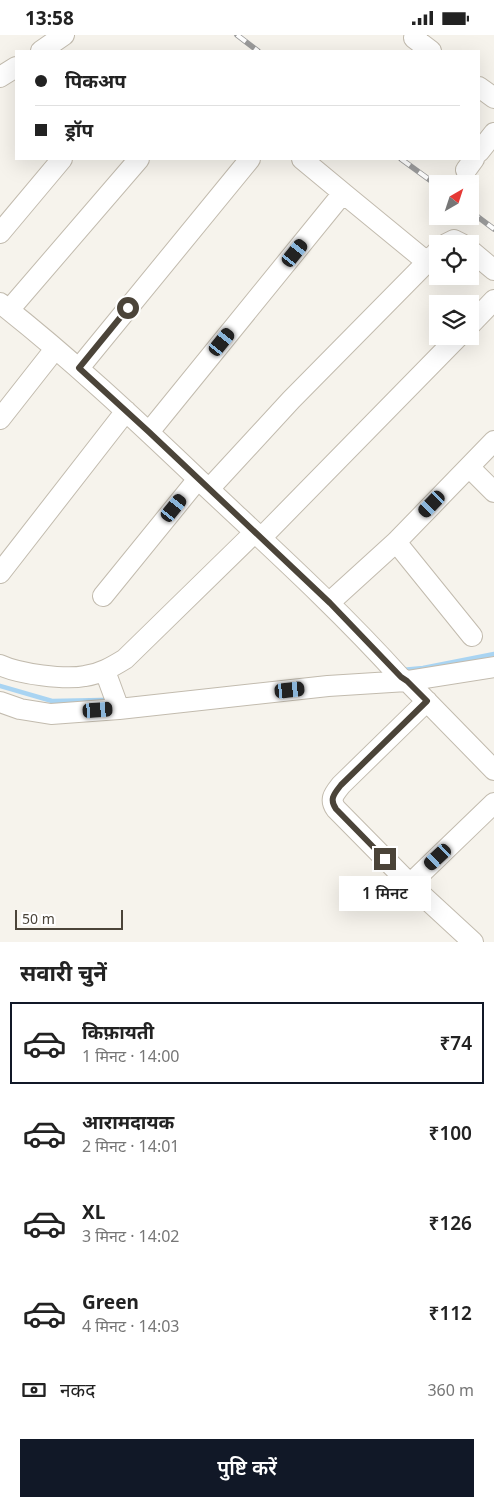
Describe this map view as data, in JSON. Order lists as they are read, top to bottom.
{
  "scale_bar": "50 m",
  "north": "top right",
  "page": {
    "status": "13:58",
    "banner": ["पिकअप", "ड्रॉप"],
    "bubble": "1 मिनट",
    "scale": "50 m",
    "heading": "सवारी चुनें",
    "list": [
      {
        "name": "किफ़ायती",
        "note": "1 मिनट · 14:00",
        "value": "₹74"
      },
      {
        "name": "आरामदायक",
        "note": "2 मिनट · 14:01",
        "value": "₹100"
      },
      {
        "name": "XL",
        "note": "3 मिनट · 14:02",
        "value": "₹126"
      },
      {
        "name": "Green",
        "note": "4 मिनट · 14:03",
        "value": "₹112"
      }
    ],
    "pay": ["नकद", "360 m"],
    "buttons": "पुष्टि करें"
  }
}
